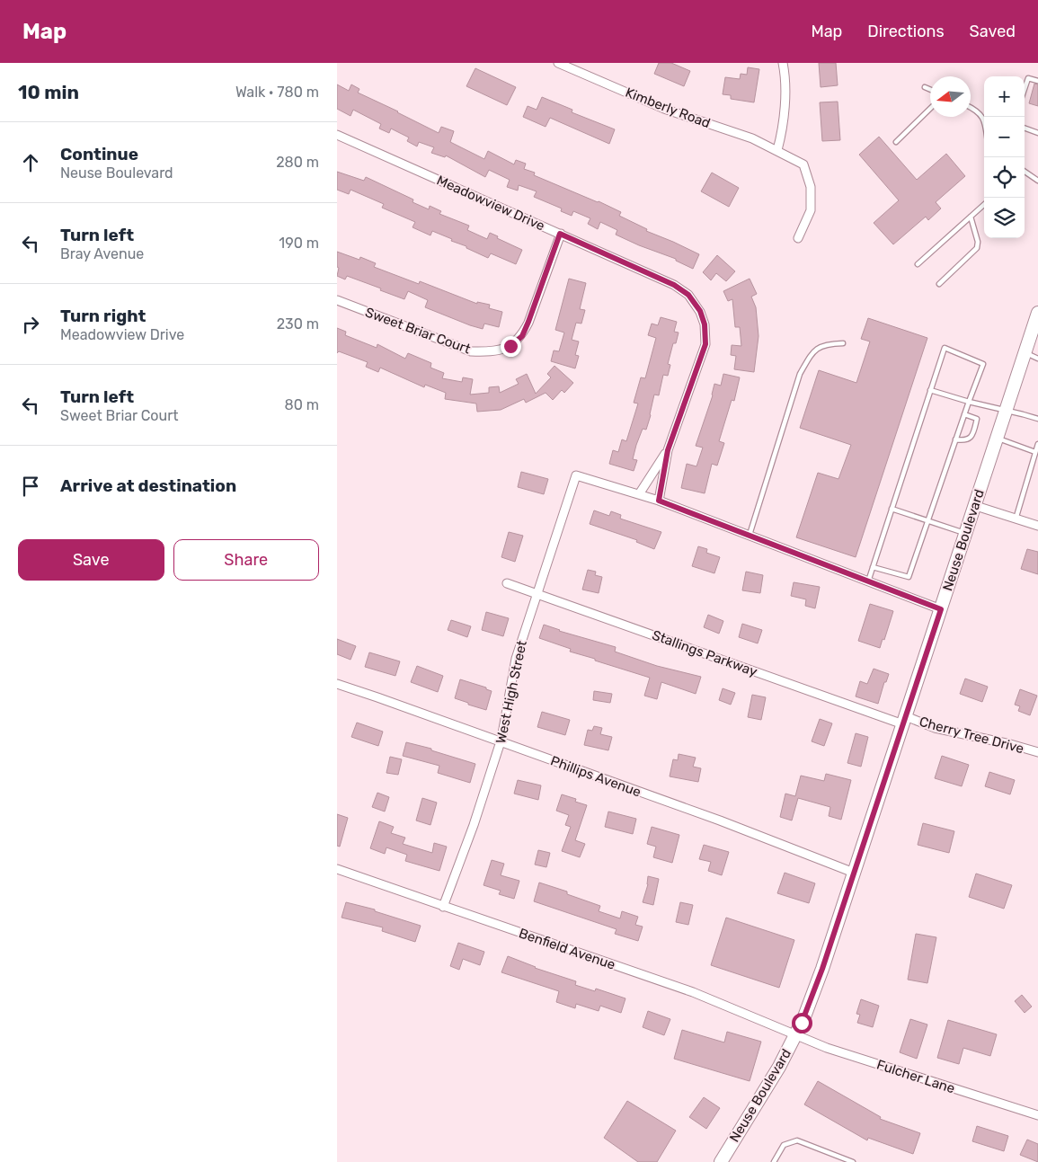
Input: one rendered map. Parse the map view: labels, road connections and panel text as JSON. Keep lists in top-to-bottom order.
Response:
{
  "streets": {
    "main road": ["Neuse Boulevard"],
    "street": [
      "Kimberly Road",
      "Meadowview Drive",
      "Sweet Briar Court",
      "Stallings Parkway",
      "West High Street",
      "Cherry Tree Drive",
      "Phillips Avenue",
      "Benfield Avenue",
      "Fulcher Lane"
    ]
  },
  "crossings": [
    ["Meadowview Drive", "Sweet Briar Court"],
    ["Meadowview Drive", "West High Street"],
    ["Neuse Boulevard", "Stallings Parkway"],
    ["Neuse Boulevard", "Cherry Tree Drive"],
    ["Neuse Boulevard", "Phillips Avenue"],
    ["Neuse Boulevard", "Benfield Avenue"],
    ["Neuse Boulevard", "Fulcher Lane"],
    ["Stallings Parkway", "West High Street"],
    ["Stallings Parkway", "Cherry Tree Drive"],
    ["West High Street", "Phillips Avenue"],
    ["West High Street", "Benfield Avenue"],
    ["Benfield Avenue", "Fulcher Lane"]
  ],
  "north": "left",
  "page": {
    "header": "Map",
    "nav": ["Map", "Directions", "Saved"],
    "heading": ["10 min", "Walk · 780 m"],
    "map_buttons": ["+", "−"],
    "list": [
      ["Continue", "Neuse Boulevard", "280 m"],
      ["Turn left", "Bray Avenue", "190 m"],
      ["Turn right", "Meadowview Drive", "230 m"],
      ["Turn left", "Sweet Briar Court", "80 m"],
      "Arrive at destination"
    ],
    "buttons": ["Save", "Share"]
  }
}
